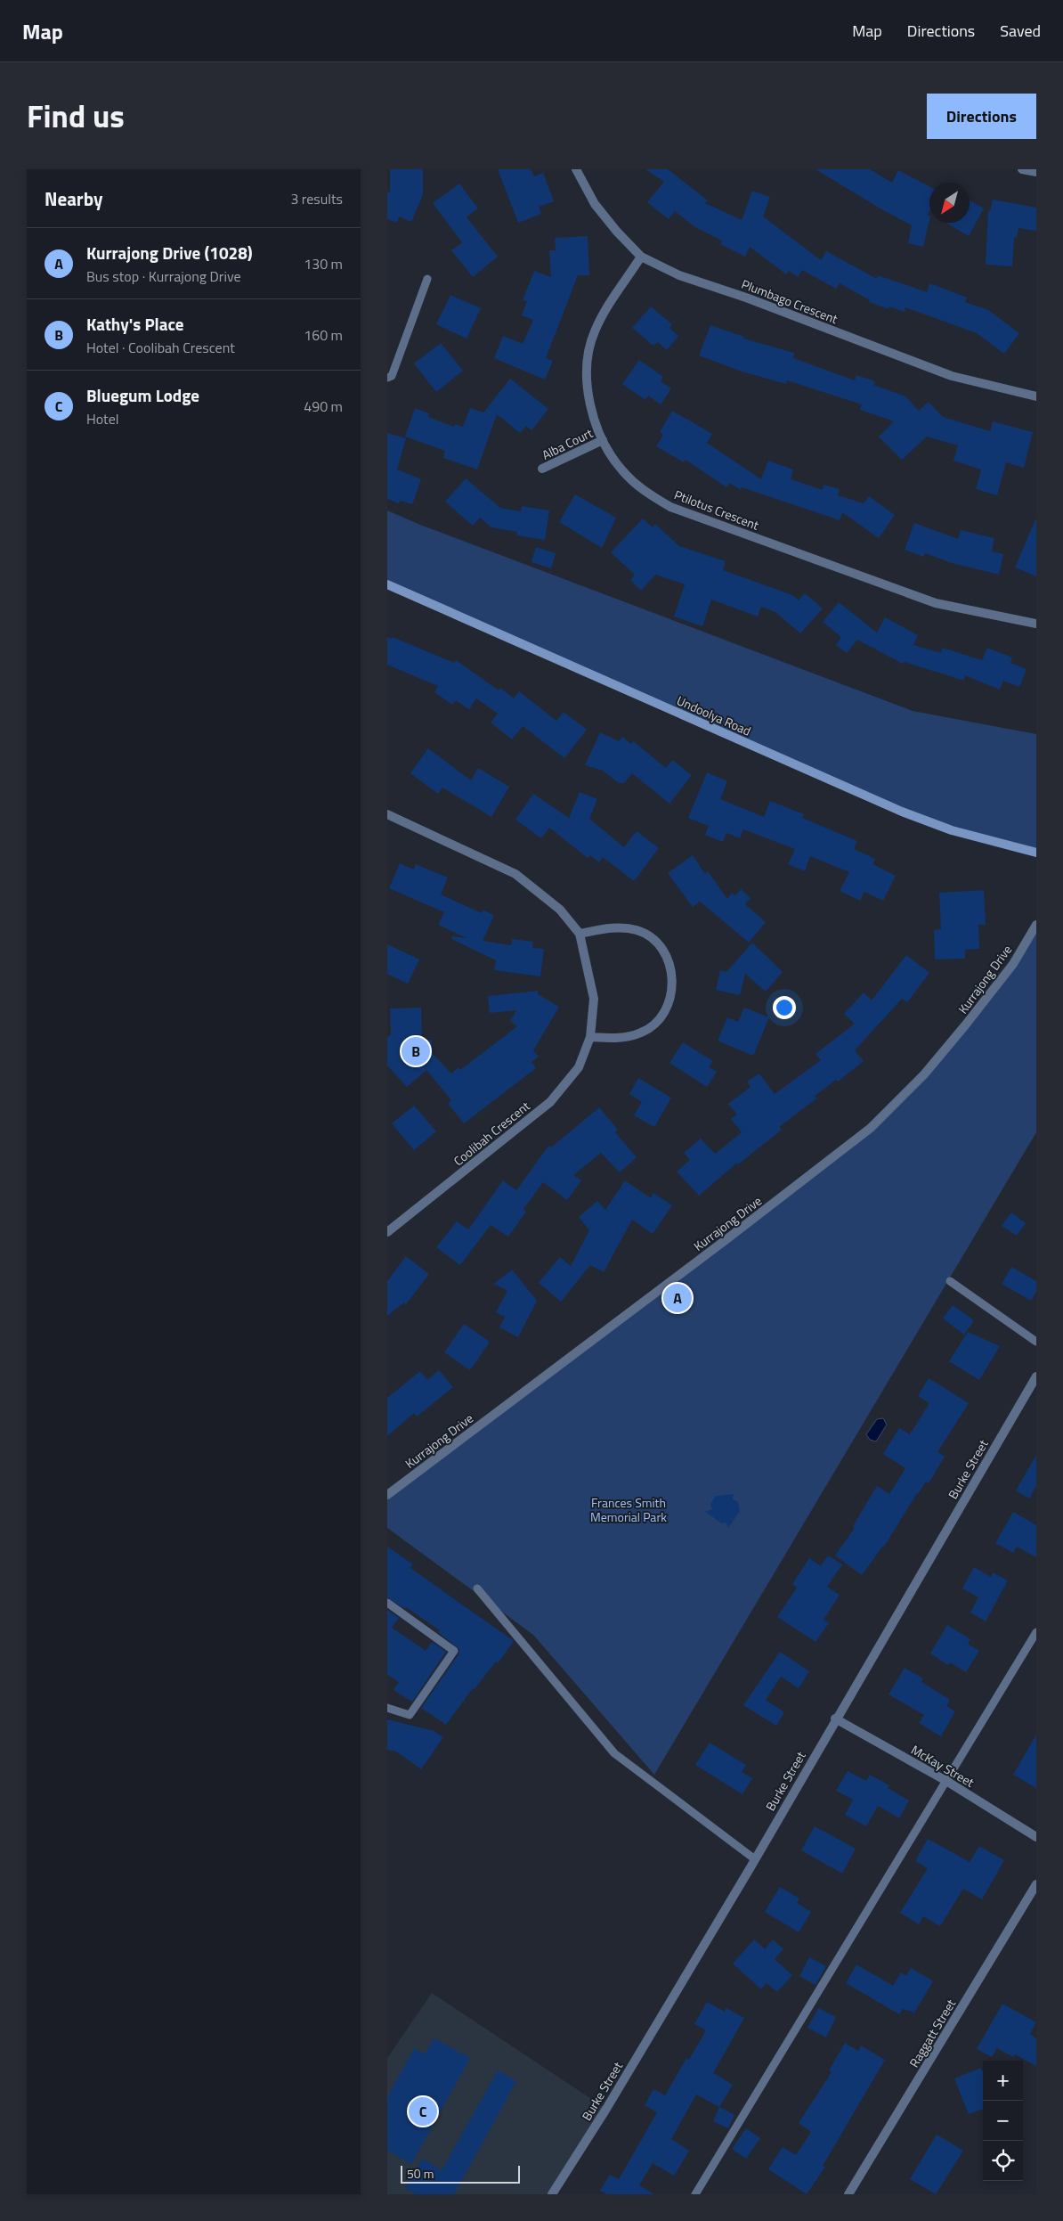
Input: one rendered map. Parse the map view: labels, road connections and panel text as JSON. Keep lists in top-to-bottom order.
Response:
{
  "streets": {
    "main road": ["Undoolya Road"],
    "street": [
      "Plumbago Crescent",
      "Alba Court",
      "Ptilotus Crescent",
      "Kurrajong Drive",
      "Coolibah Crescent",
      "Burke Street",
      "McKay Street",
      "Raggatt Street"
    ]
  },
  "crossings": [
    ["Plumbago Crescent", "Ptilotus Crescent"],
    ["Alba Court", "Ptilotus Crescent"],
    ["Burke Street", "McKay Street"]
  ],
  "parks": ["Frances Smith Memorial Park"],
  "scale_bar": "50 m",
  "north": "bottom left",
  "page": {
    "header": "Map",
    "nav": ["Map", "Directions", "Saved"],
    "title": "Find us",
    "buttons": "Directions",
    "heading": ["Nearby", "3 results"],
    "list": [
      {
        "mark": "A",
        "name": "Kurrajong Drive (1028)",
        "note": "Bus stop · Kurrajong Drive",
        "value": "130 m"
      },
      {
        "mark": "B",
        "name": "Kathy's Place",
        "note": "Hotel · Coolibah Crescent",
        "value": "160 m"
      },
      {
        "mark": "C",
        "name": "Bluegum Lodge",
        "note": "Hotel",
        "value": "490 m"
      }
    ],
    "pins": ["B", "A", "C"],
    "map_buttons": ["+", "−"],
    "scale": "50 m"
  }
}
